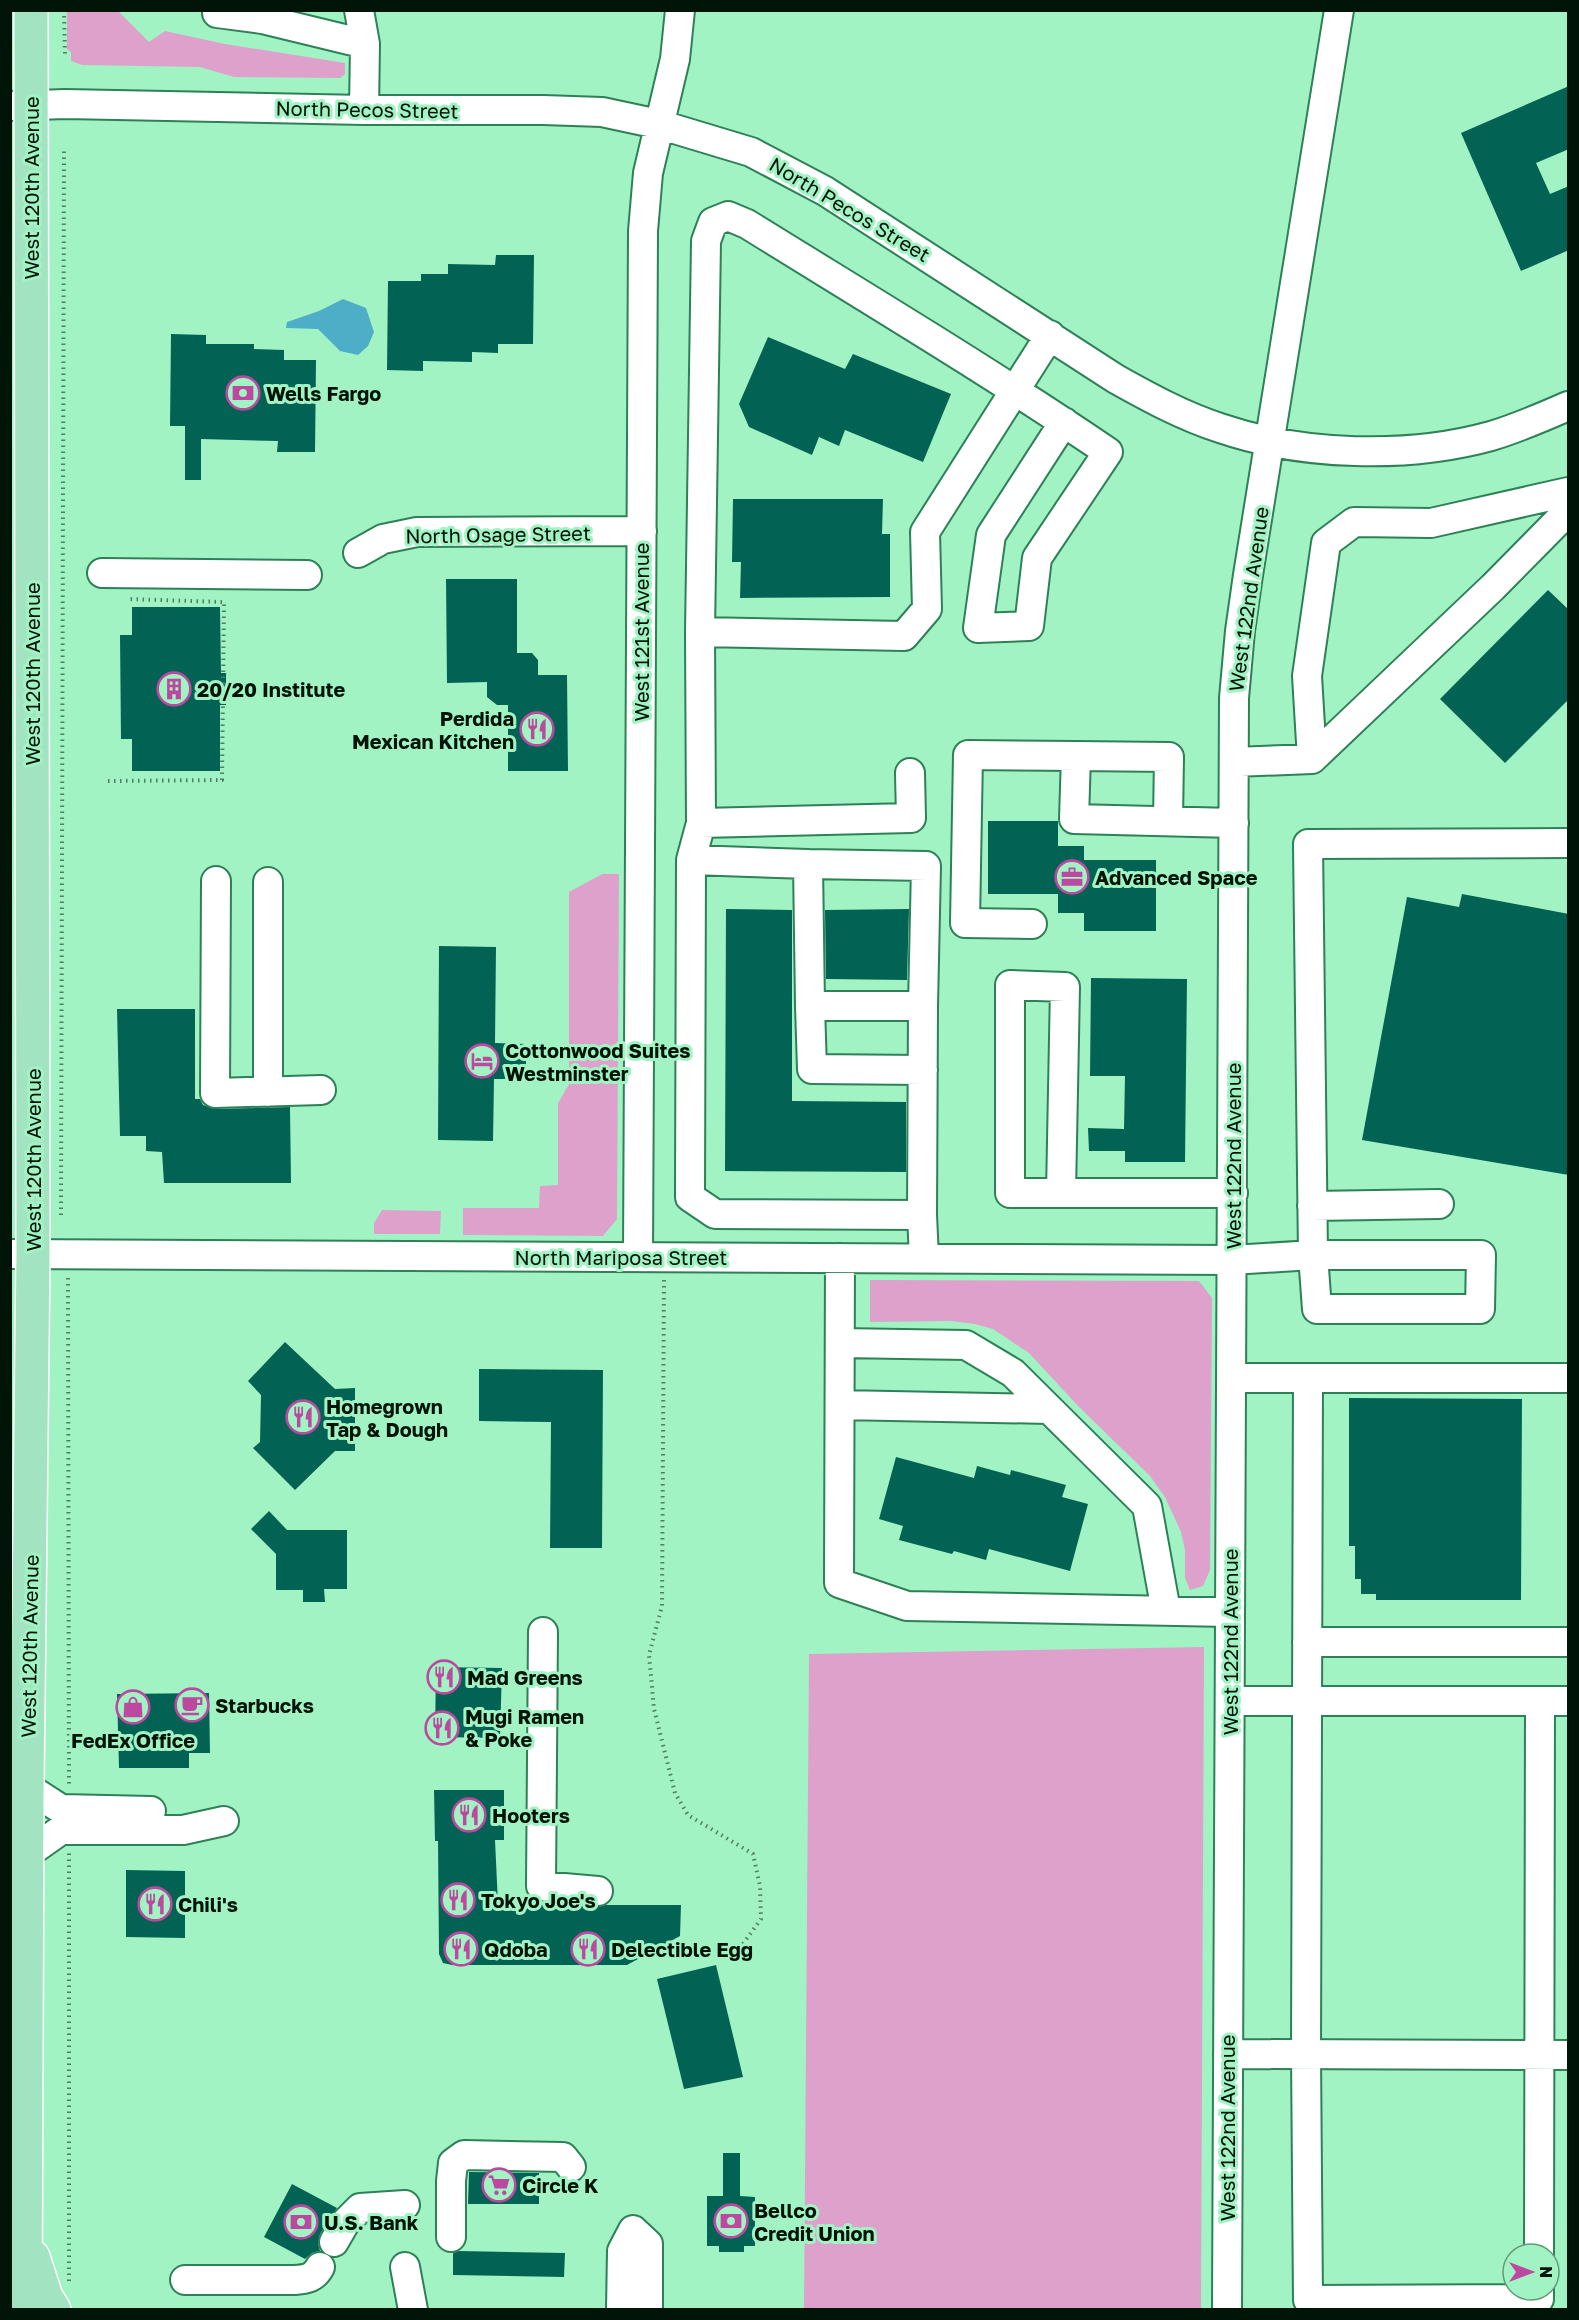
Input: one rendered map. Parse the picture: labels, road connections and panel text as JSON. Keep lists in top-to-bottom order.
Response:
{
  "streets": {
    "main road": ["West 120th Avenue"],
    "street": [
      "North Pecos Street",
      "North Osage Street",
      "West 122nd Avenue",
      "West 121st Avenue",
      "North Mariposa Street"
    ]
  },
  "crossings": [
    ["North Pecos Street", "West 120th Avenue"],
    ["North Pecos Street", "West 122nd Avenue"],
    ["North Pecos Street", "West 121st Avenue"],
    ["West 120th Avenue", "North Mariposa Street"],
    ["North Osage Street", "West 121st Avenue"],
    ["West 122nd Avenue", "North Mariposa Street"],
    ["West 121st Avenue", "North Mariposa Street"]
  ],
  "places": {
    "bank": ["Wells Fargo", "Bellco Credit Union", "U.S. Bank"],
    "building": ["20/20 Institute"],
    "restaurant": [
      "Perdida Mexican Kitchen",
      "Homegrown Tap & Dough",
      "Mad Greens",
      "Mugi Ramen & Poke",
      "Hooters",
      "Tokyo Joe's",
      "Chili's",
      "Qdoba",
      "Delectible Egg"
    ],
    "office": ["Advanced Space"],
    "hotel": ["Cottonwood Suites Westminster"],
    "cafe": ["Starbucks"],
    "shop": ["FedEx Office"],
    "supermarket": ["Circle K"]
  },
  "north": "right"
}
